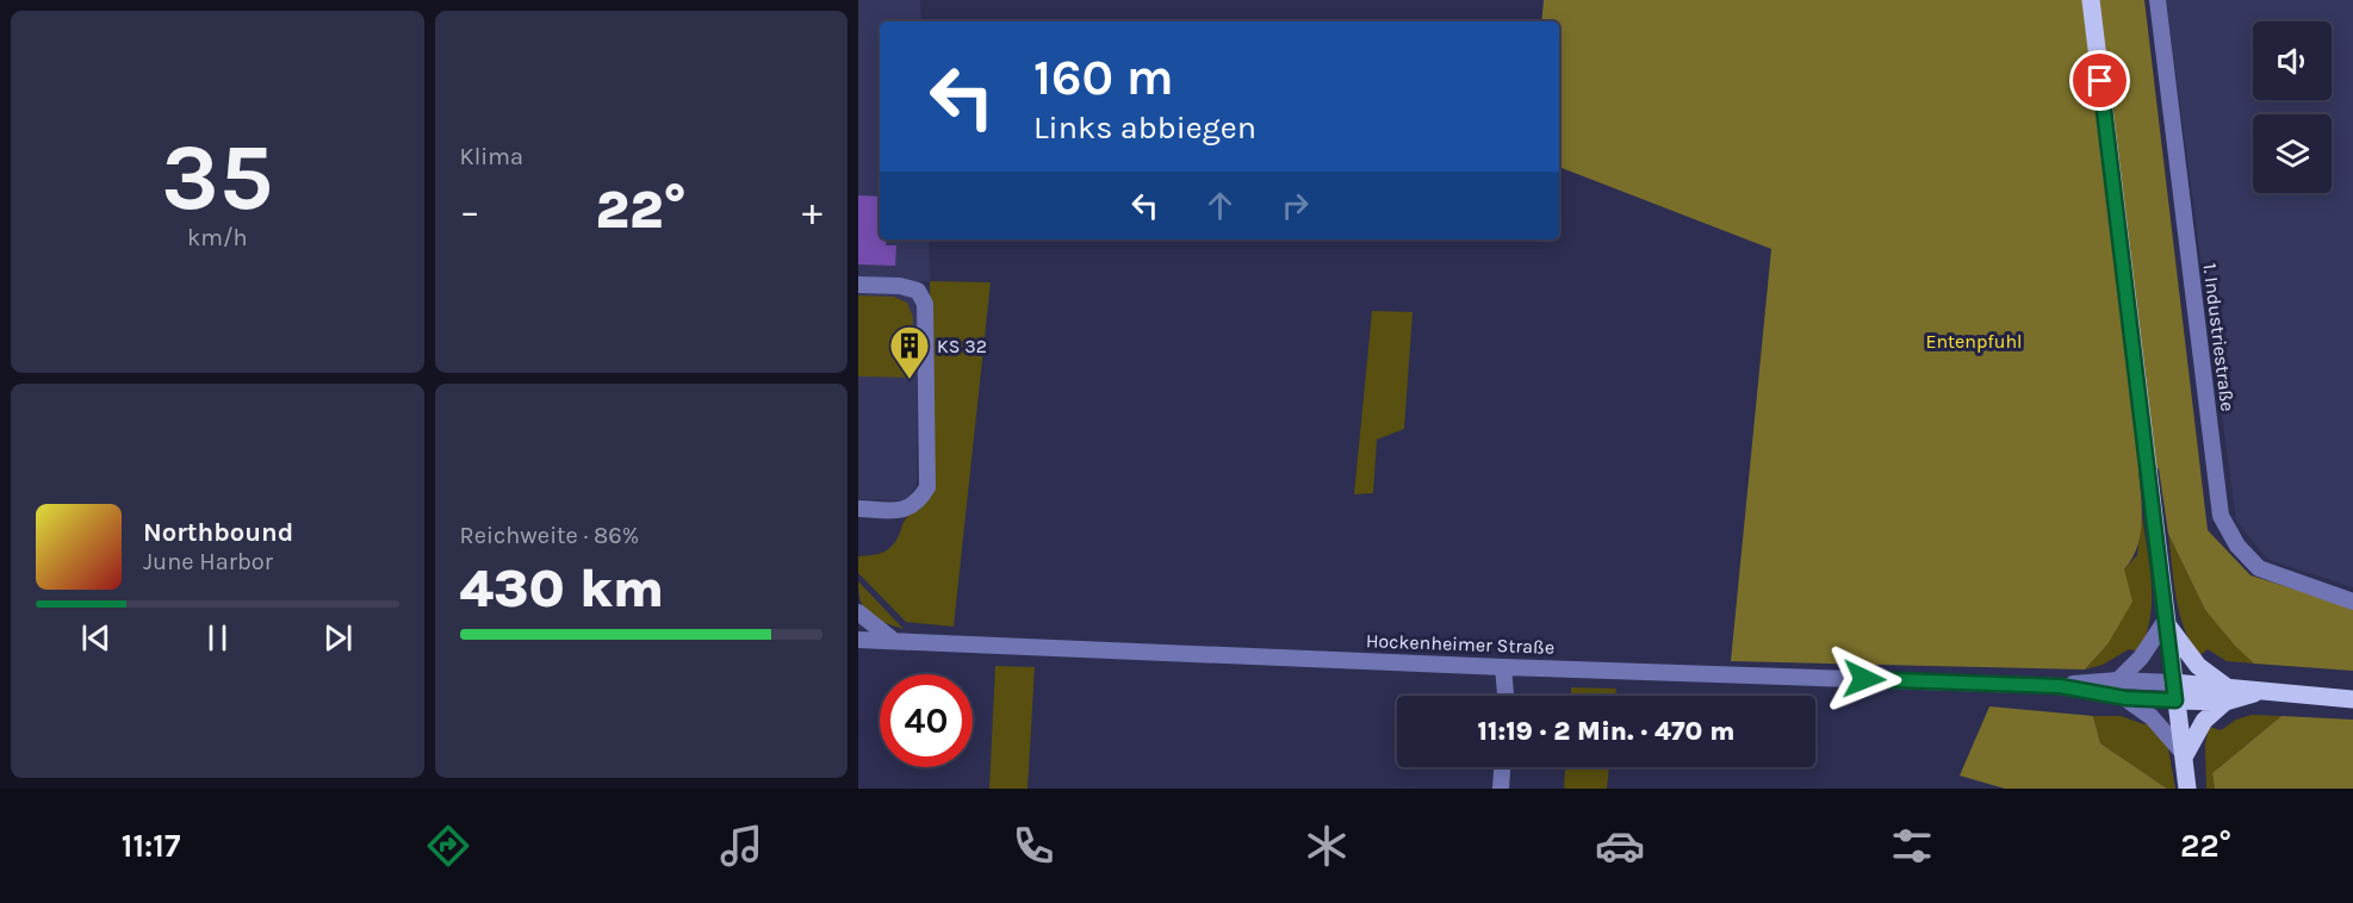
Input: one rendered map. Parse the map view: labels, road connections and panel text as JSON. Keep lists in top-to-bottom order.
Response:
{
  "streets": {
    "main road": ["Hockenheimer Straße"],
    "street": ["1. Industriestraße"]
  },
  "parks": ["Entenpfuhl"],
  "places": {
    "building": ["KS 32"]
  },
  "page": {
    "tile": [
      ["35", "km/h"],
      "Klima",
      ["Reichweite · 86%", "430 km"]
    ],
    "turn": ["160 m", "Links abbiegen"],
    "heat": ["−", "22°", "+"],
    "song": ["Northbound", "June Harbor"],
    "limit": "40",
    "trip": "11:19 · 2 Min. · 470 m",
    "tabs": ["11:17", "22°"]
  }
}
